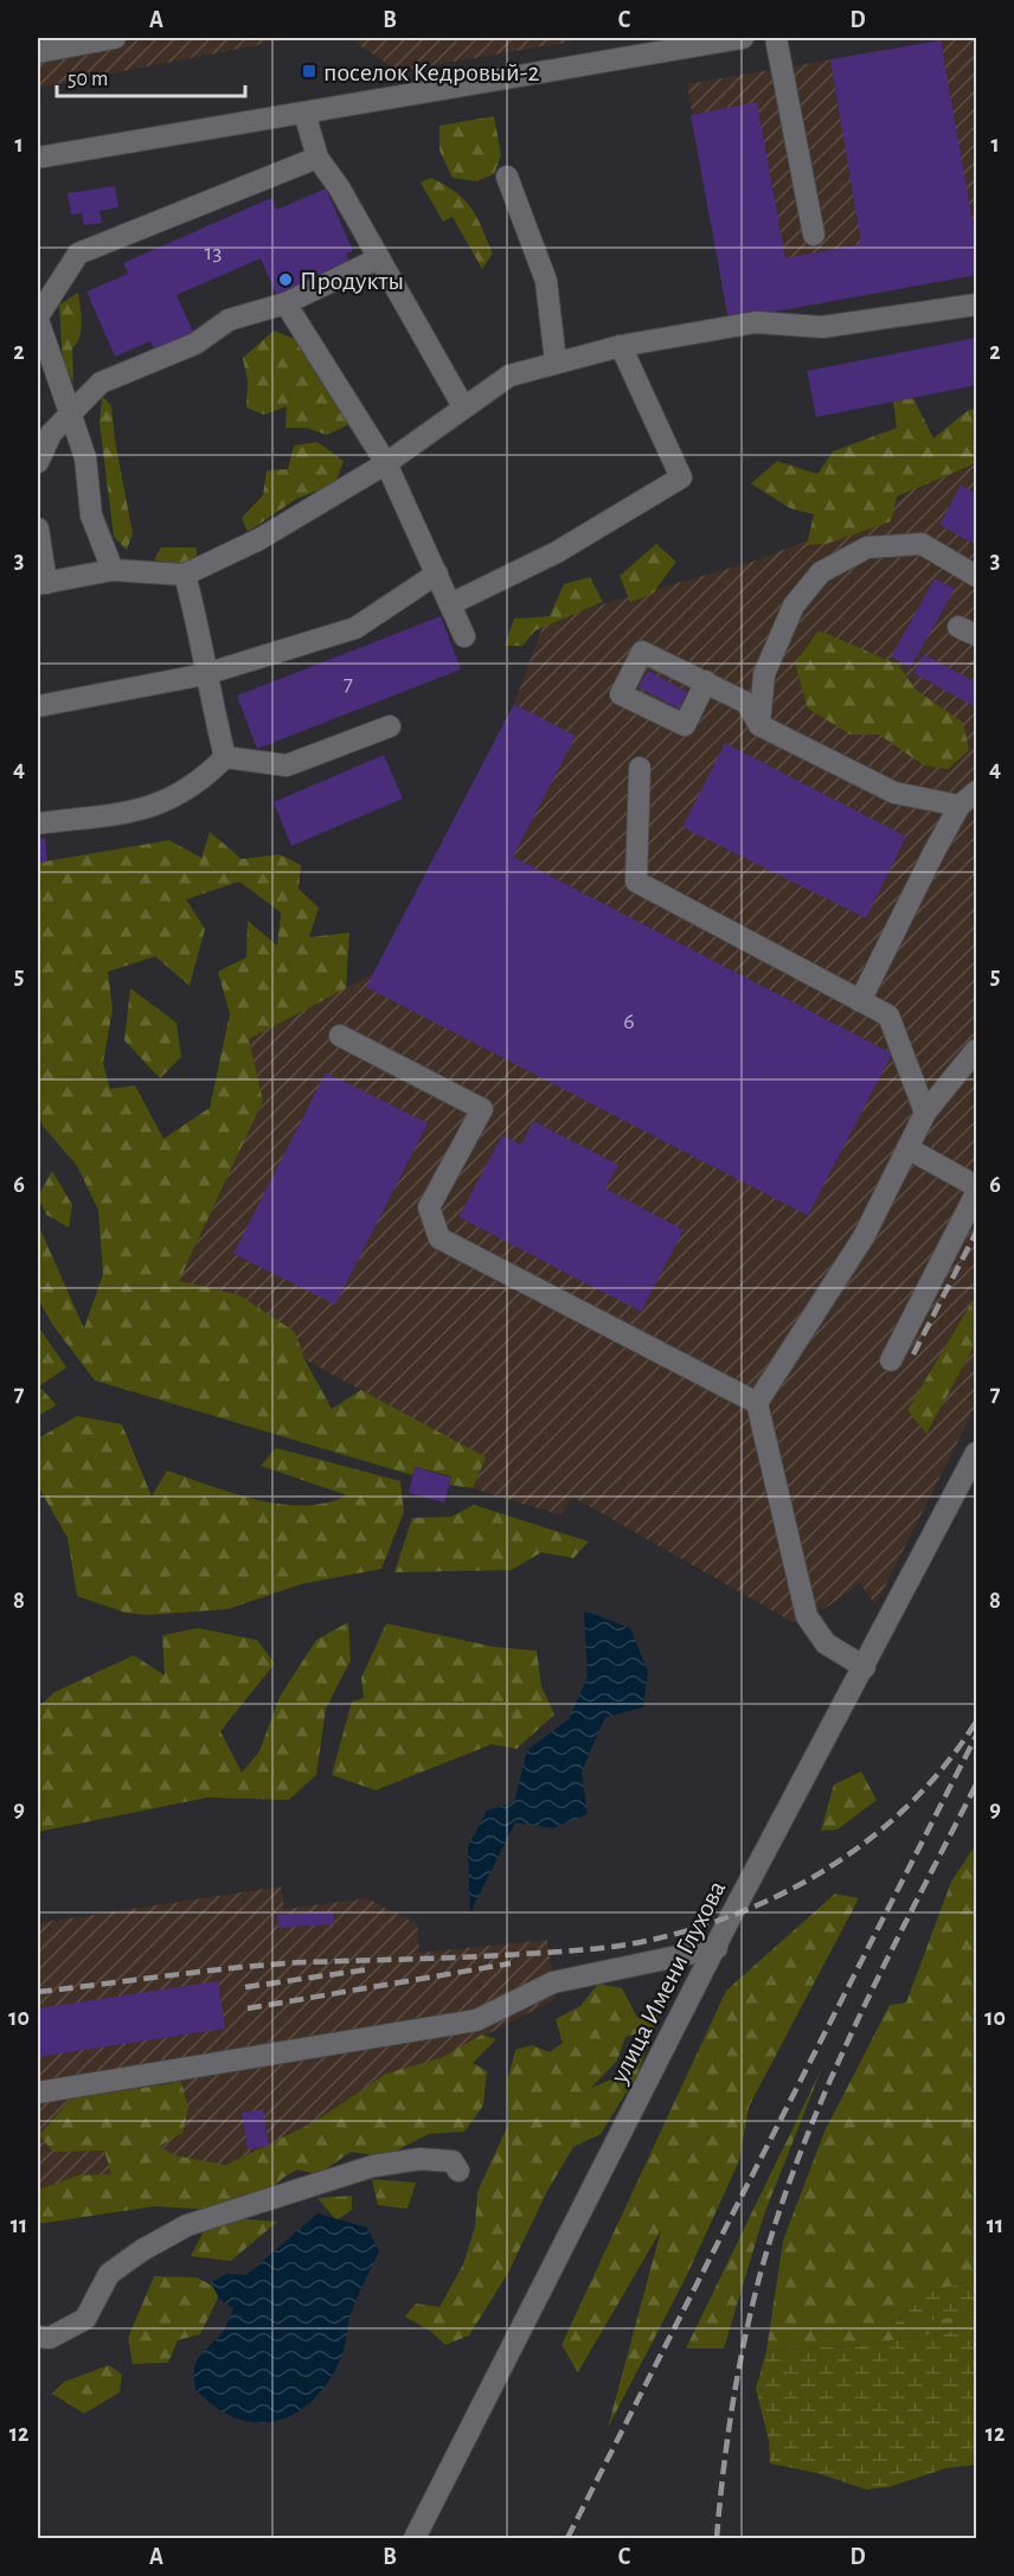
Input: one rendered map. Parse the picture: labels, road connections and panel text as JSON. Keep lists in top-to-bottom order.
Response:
{
  "streets": {
    "street": ["улица Имени Глухова"]
  },
  "places": {
    "transit": ["поселок Кедровый-2"],
    "other": ["Продукты"]
  },
  "house_numbers": ["13", "7", "6"],
  "scale_bar": "50 m",
  "grid": {
    "columns": [
      "A",
      "B",
      "C",
      "D"
    ],
    "rows": [
      "1",
      "2",
      "3",
      "4",
      "5",
      "6",
      "7",
      "8",
      "9",
      "10",
      "11",
      "12"
    ]
  }
}
